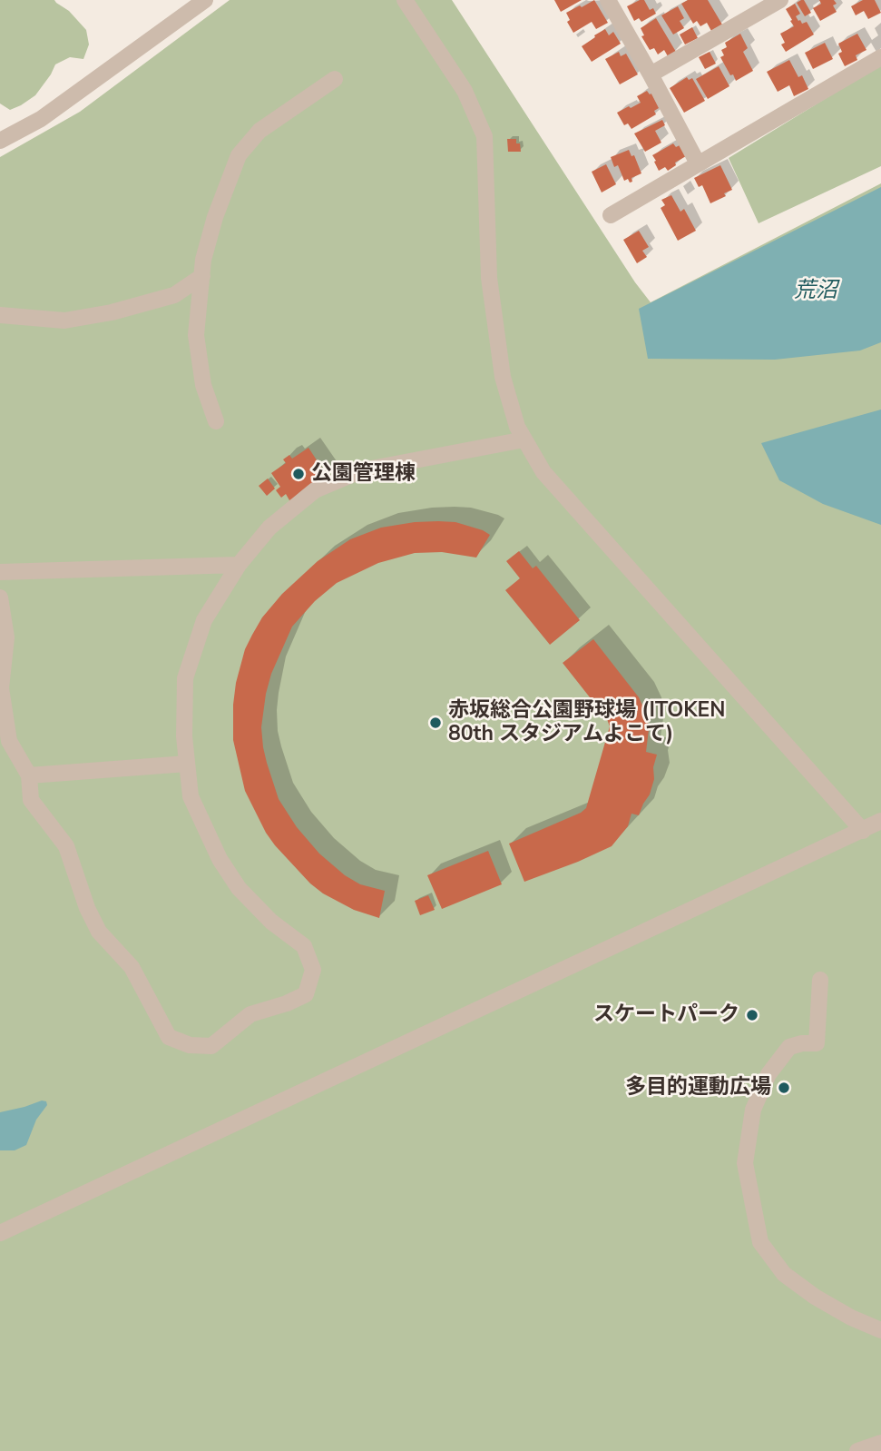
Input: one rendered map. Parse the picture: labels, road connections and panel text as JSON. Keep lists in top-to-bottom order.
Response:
{
  "water": ["荒沼"],
  "places": [
    "公園管理棟",
    "赤坂総合公園野球場 (ITOKEN 80th スタジアムよこて)",
    "スケートパーク",
    "多目的運動広場"
  ]
}
